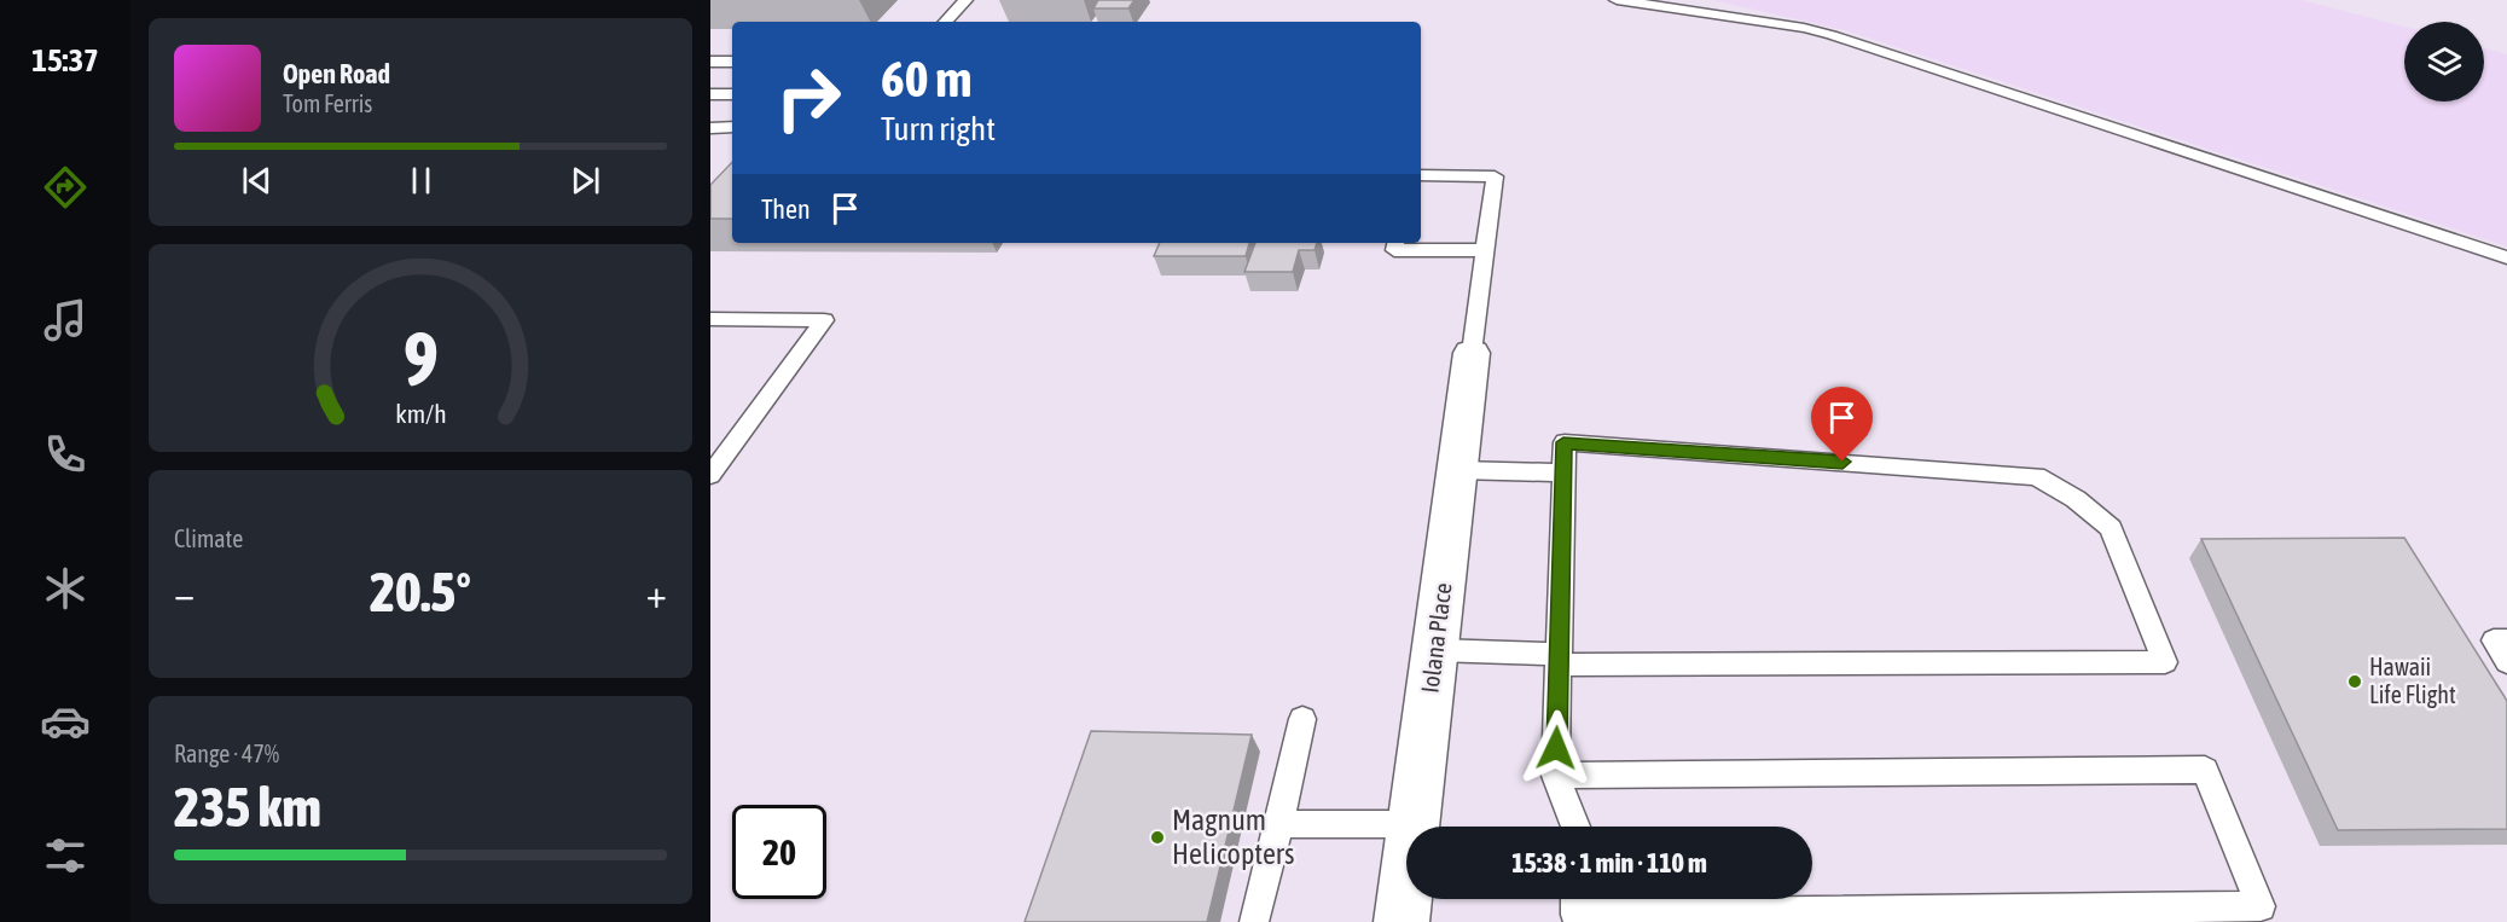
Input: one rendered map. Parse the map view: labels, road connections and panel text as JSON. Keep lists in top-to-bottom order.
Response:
{
  "streets": {
    "street": ["Iolana Place"]
  },
  "places": ["Hawaii Life Flight", "Magnum Helicopters"],
  "page": {
    "tabs": "15:37",
    "turn": ["60 m", "Turn right"],
    "song": ["Open Road", "Tom Ferris"],
    "then": "Then",
    "tile": [
      "Climate",
      ["Range · 47%", "235 km"]
    ],
    "heat": ["−", "20.5°", "+"],
    "limit": "20",
    "trip": "15:38 · 1 min · 110 m",
    "gauge": ["9", "km/h"]
  }
}
